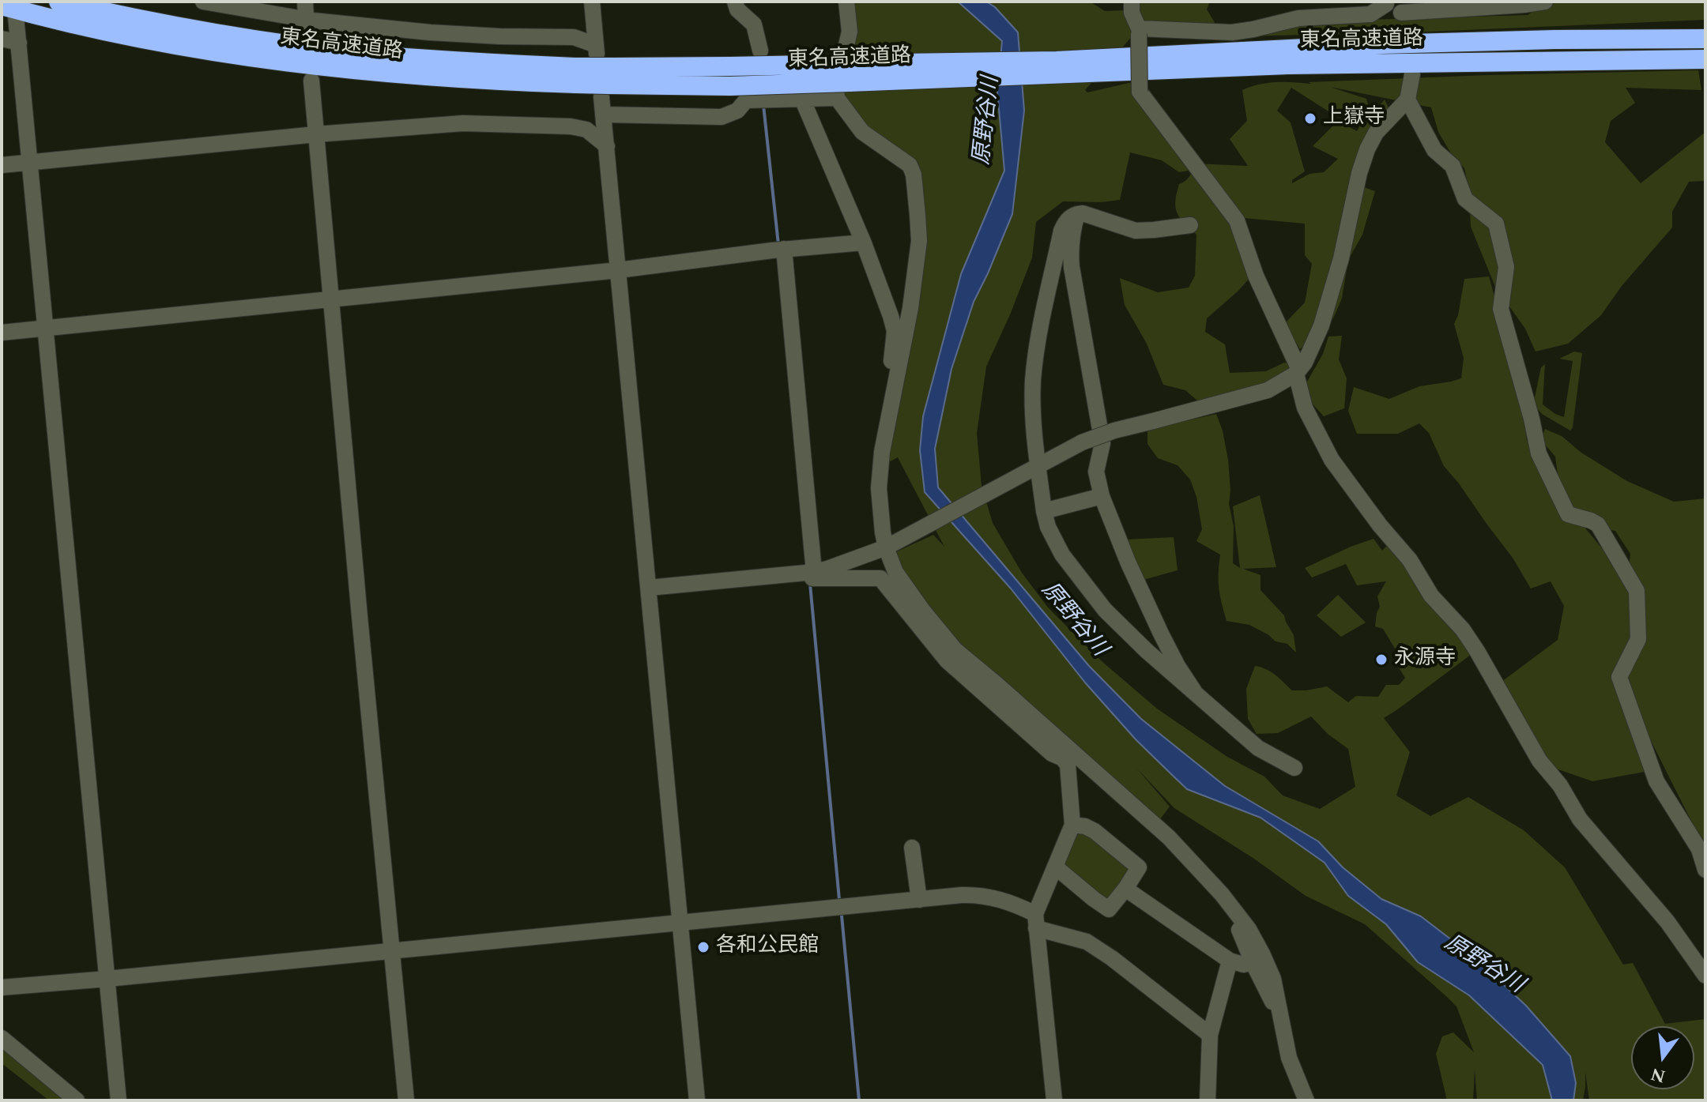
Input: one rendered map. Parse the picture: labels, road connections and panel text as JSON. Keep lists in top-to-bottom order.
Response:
{
  "streets": {
    "highway": ["東名高速道路"]
  },
  "water": ["原野谷川"],
  "places": ["上嶽寺", "永源寺", "各和公民館"],
  "north": "bottom"
}
